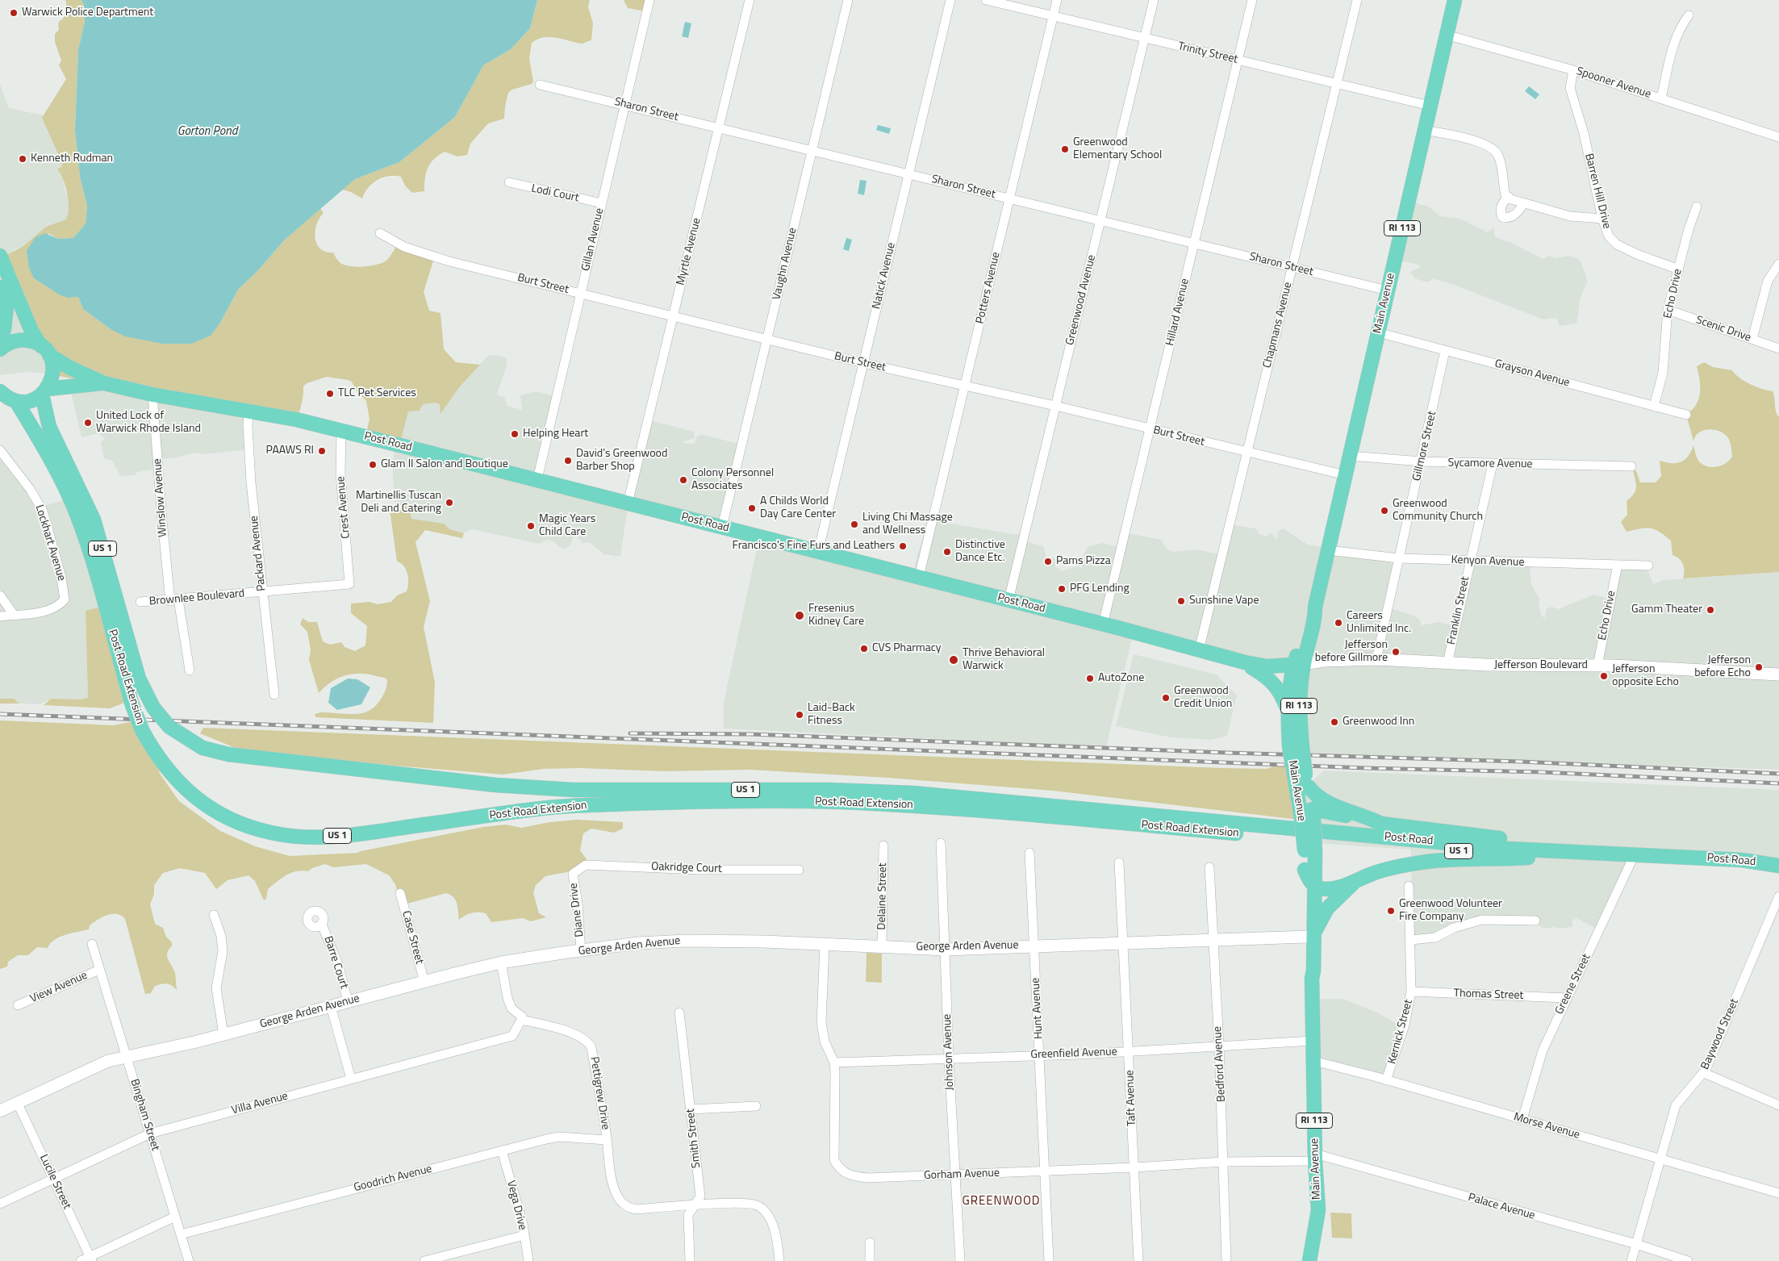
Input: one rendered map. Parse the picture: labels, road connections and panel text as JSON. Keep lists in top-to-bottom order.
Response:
{
  "streets": {
    "main road": [
      "RI 113",
      "Main Avenue",
      "Post Road",
      "US 1",
      "Post Road Extension"
    ],
    "street": [
      "Trinity Street",
      "Spooner Avenue",
      "Sharon Street",
      "Barren Hill Drive",
      "Lodi Court",
      "Gillan Avenue",
      "Myrtle Avenue",
      "Vaughn Avenue",
      "Natick Avenue",
      "Burt Street",
      "Potters Avenue",
      "Echo Drive",
      "Greenwood Avenue",
      "Hillard Avenue",
      "Chapmans Avenue",
      "Scenic Drive",
      "Grayson Avenue",
      "Gillmore Street",
      "Sycamore Avenue",
      "Winslow Avenue",
      "Crest Avenue",
      "Lockhart Avenue",
      "Packard Avenue",
      "Kenyon Avenue",
      "Brownlee Boulevard",
      "Franklin Street",
      "Jefferson Boulevard",
      "Oakridge Court",
      "Delaine Street",
      "Diane Drive",
      "Case Street",
      "George Arden Avenue",
      "Barre Court",
      "Greene Street",
      "View Avenue",
      "Thomas Street",
      "Hunt Avenue",
      "Kernick Street",
      "Baywood Street",
      "Johnson Avenue",
      "Greenfield Avenue",
      "Bedford Avenue",
      "Pettigrew Drive",
      "Taft Avenue",
      "Villa Avenue",
      "Bingham Street",
      "Morse Avenue",
      "Smith Street",
      "Gorham Avenue",
      "Goodrich Avenue",
      "Lucile Street",
      "Vega Drive",
      "Palace Avenue"
    ]
  },
  "crossings": [
    ["Trinity Street", "Potters Avenue"],
    ["Trinity Street", "Greenwood Avenue"],
    ["Trinity Street", "Main Avenue"],
    ["Trinity Street", "Hillard Avenue"],
    ["Trinity Street", "Chapmans Avenue"],
    ["Spooner Avenue", "Barren Hill Drive"],
    ["Spooner Avenue", "Main Avenue"],
    ["Sharon Street", "Gillan Avenue"],
    ["Sharon Street", "Myrtle Avenue"],
    ["Sharon Street", "Vaughn Avenue"],
    ["Sharon Street", "Natick Avenue"],
    ["Sharon Street", "Potters Avenue"],
    ["Sharon Street", "Greenwood Avenue"],
    ["Sharon Street", "Main Avenue"],
    ["Sharon Street", "Hillard Avenue"],
    ["Sharon Street", "Chapmans Avenue"],
    ["Barren Hill Drive", "Echo Drive"],
    ["Lodi Court", "Gillan Avenue"],
    ["Gillan Avenue", "Burt Street"],
    ["Gillan Avenue", "Post Road"],
    ["Myrtle Avenue", "Burt Street"],
    ["Myrtle Avenue", "Post Road"],
    ["Vaughn Avenue", "Burt Street"],
    ["Vaughn Avenue", "Post Road"],
    ["Natick Avenue", "Burt Street"],
    ["Natick Avenue", "Post Road"],
    ["Burt Street", "Potters Avenue"],
    ["Burt Street", "Greenwood Avenue"],
    ["Burt Street", "Main Avenue"],
    ["Burt Street", "Hillard Avenue"],
    ["Burt Street", "Chapmans Avenue"],
    ["Potters Avenue", "Post Road"],
    ["Echo Drive", "Scenic Drive"],
    ["Echo Drive", "Grayson Avenue"],
    ["Echo Drive", "Kenyon Avenue"],
    ["Echo Drive", "Jefferson Boulevard"],
    ["Greenwood Avenue", "Post Road"],
    ["Main Avenue", "Grayson Avenue"],
    ["Main Avenue", "Post Road"],
    ["Main Avenue", "Sycamore Avenue"],
    ["Main Avenue", "Kenyon Avenue"],
    ["Main Avenue", "Jefferson Boulevard"],
    ["Main Avenue", "George Arden Avenue"],
    ["Main Avenue", "Greenfield Avenue"],
    ["Main Avenue", "Morse Avenue"],
    ["Main Avenue", "Gorham Avenue"],
    ["Main Avenue", "Palace Avenue"],
    ["Hillard Avenue", "Post Road"],
    ["Chapmans Avenue", "Post Road"],
    ["Grayson Avenue", "Gillmore Street"],
    ["Post Road", "Winslow Avenue"],
    ["Post Road", "Crest Avenue"],
    ["Post Road", "US 1"],
    ["Post Road", "Packard Avenue"],
    ["Post Road", "Jefferson Boulevard"],
    ["Post Road", "Post Road Extension"],
    ["Post Road", "Greene Street"],
    ["Gillmore Street", "Sycamore Avenue"],
    ["Gillmore Street", "Kenyon Avenue"],
    ["Gillmore Street", "Jefferson Boulevard"],
    ["Sycamore Avenue", "Franklin Street"],
    ["Winslow Avenue", "Brownlee Boulevard"],
    ["Crest Avenue", "Brownlee Boulevard"],
    ["US 1", "Post Road Extension"],
    ["Packard Avenue", "Brownlee Boulevard"],
    ["Kenyon Avenue", "Franklin Street"],
    ["Franklin Street", "Jefferson Boulevard"],
    ["Oakridge Court", "Diane Drive"],
    ["Delaine Street", "George Arden Avenue"],
    ["Diane Drive", "George Arden Avenue"],
    ["Case Street", "George Arden Avenue"],
    ["George Arden Avenue", "Barre Court"],
    ["George Arden Avenue", "Hunt Avenue"],
    ["George Arden Avenue", "Johnson Avenue"],
    ["George Arden Avenue", "Bedford Avenue"],
    ["George Arden Avenue", "Taft Avenue"],
    ["George Arden Avenue", "Bingham Street"],
    ["George Arden Avenue", "Gorham Avenue"],
    ["George Arden Avenue", "Lucile Street"],
    ["Greene Street", "Thomas Street"],
    ["Greene Street", "Morse Avenue"],
    ["View Avenue", "Bingham Street"],
    ["Thomas Street", "Kernick Street"],
    ["Hunt Avenue", "Greenfield Avenue"],
    ["Hunt Avenue", "Gorham Avenue"],
    ["Kernick Street", "Morse Avenue"],
    ["Baywood Street", "Morse Avenue"],
    ["Baywood Street", "Palace Avenue"],
    ["Johnson Avenue", "Greenfield Avenue"],
    ["Johnson Avenue", "Gorham Avenue"],
    ["Greenfield Avenue", "Bedford Avenue"],
    ["Greenfield Avenue", "Taft Avenue"],
    ["Greenfield Avenue", "Gorham Avenue"],
    ["Bedford Avenue", "Gorham Avenue"],
    ["Pettigrew Drive", "Villa Avenue"],
    ["Pettigrew Drive", "Smith Street"],
    ["Pettigrew Drive", "Goodrich Avenue"],
    ["Taft Avenue", "Gorham Avenue"],
    ["Villa Avenue", "Bingham Street"],
    ["Villa Avenue", "Lucile Street"],
    ["Bingham Street", "Goodrich Avenue"],
    ["Gorham Avenue", "Palace Avenue"],
    ["Goodrich Avenue", "Vega Drive"]
  ],
  "districts": ["GREENWOOD"],
  "water": ["Gorton Pond"],
  "places": [
    "Warwick Police Department",
    "Greenwood Elementary School",
    "Kenneth Rudman",
    "TLC Pet Services",
    "United Lock of Warwick Rhode Island",
    "Helping Heart",
    "PAAWS RI",
    "David's Greenwood Barber Shop",
    "Glam II Salon and Boutique",
    "Colony Personnel Associates",
    "Martinellis Tuscan Deli and Catering",
    "A Childs World Day Care Center",
    "Greenwood Community Church",
    "Living Chi Massage and Wellness",
    "Magic Years Child Care",
    "Francisco's Fine Furs and Leathers",
    "Distinctive Dance Etc.",
    "Pams Pizza",
    "PFG Lending",
    "Sunshine Vape",
    "Gamm Theater",
    "Fresenius Kidney Care",
    "Careers Unlimited Inc.",
    "CVS Pharmacy",
    "Jefferson before Gillmore",
    "Thrive Behavioral Warwick",
    "Jefferson before Echo",
    "Jefferson opposite Echo",
    "AutoZone",
    "Greenwood Credit Union",
    "Laid-Back Fitness",
    "Greenwood Inn",
    "Greenwood Volunteer Fire Company"
  ]
}
